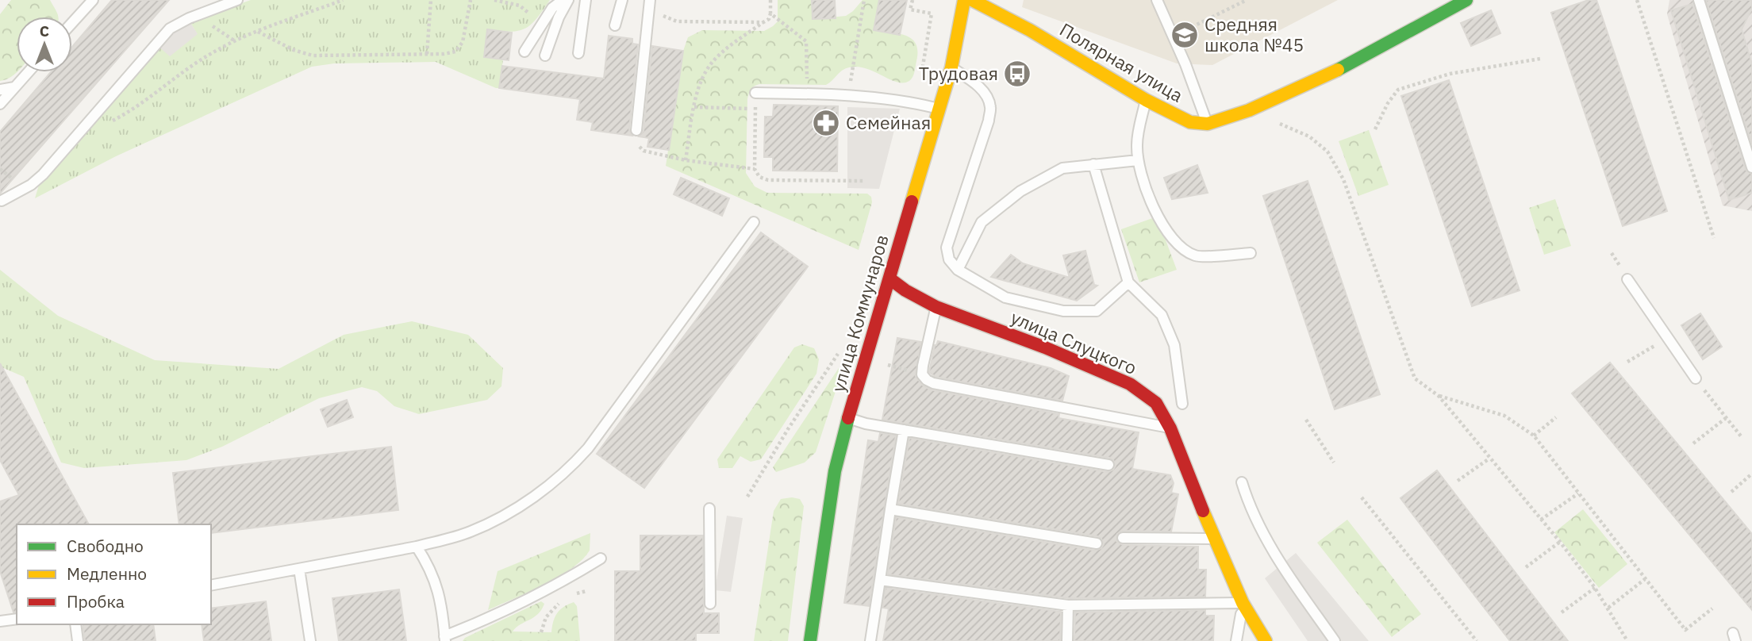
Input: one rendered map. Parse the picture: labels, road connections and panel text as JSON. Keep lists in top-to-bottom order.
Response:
{
  "streets": {
    "street": ["Полярная улица", "улица Коммунаров", "улица Слуцкого"]
  },
  "crossings": [
    ["улица Коммунаров", "улица Слуцкого"]
  ],
  "places": {
    "school or university": ["Средняя школа №45"],
    "bus stop": ["Трудовая"],
    "pharmacy": ["Семейная"]
  },
  "legend": ["Свободно", "Медленно", "Пробка"],
  "north": "top"
}
